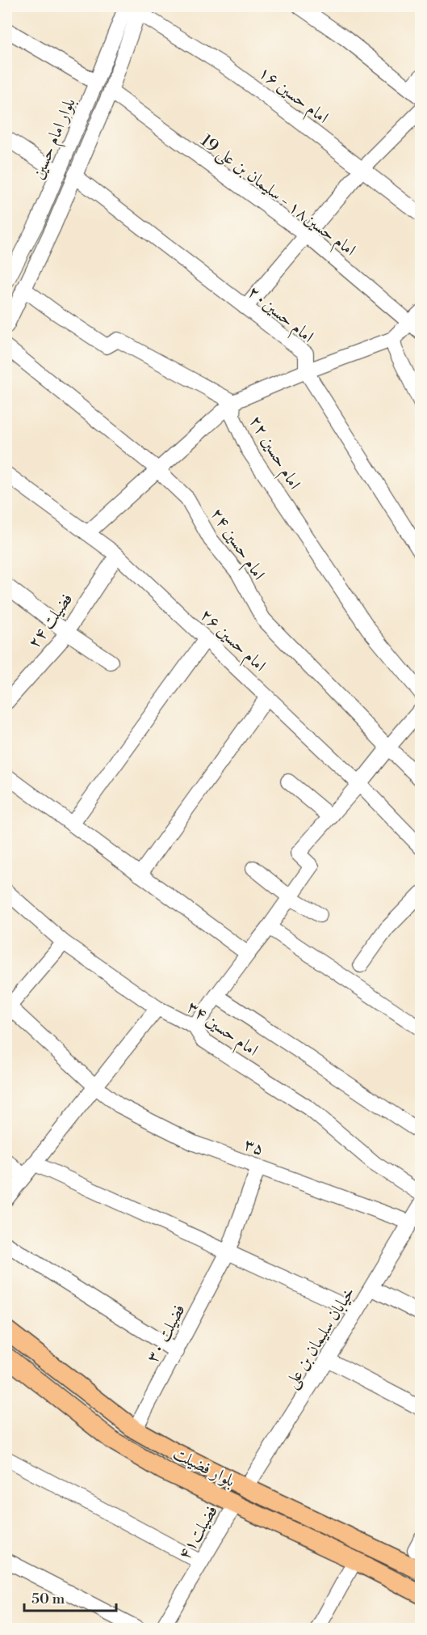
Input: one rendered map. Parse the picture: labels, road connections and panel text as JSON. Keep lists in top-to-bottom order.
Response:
{
  "streets": {
    "main road": ["بلوار فضیلت"],
    "street": [
      "امام حسین ۱۶",
      "بلوار امام حسین",
      "امام حسین۱۸ - سلیمان بن علی 19",
      "امام حسین۲۰",
      "امام حسین ۲۲",
      "امام حسین ۲۴",
      "فضیلت ۲۴",
      "امام حسین ۲۶",
      "امام حسین ۳۴",
      "۳۵",
      "فضیلت ۳۰",
      "خیابان سلیمان بن علی",
      "فضیلت۴۱"
    ]
  },
  "crossings": [
    ["امام حسین ۱۶", "بلوار امام حسین"],
    ["فضیلت ۲۴", "امام حسین ۲۶"],
    ["۳۵", "فضیلت ۳۰"],
    ["۳۵", "خیابان سلیمان بن علی"],
    ["فضیلت ۳۰", "بلوار فضیلت"],
    ["خیابان سلیمان بن علی", "بلوار فضیلت"],
    ["بلوار فضیلت", "فضیلت۴۱"]
  ],
  "scale_bar": "50 m"
}
